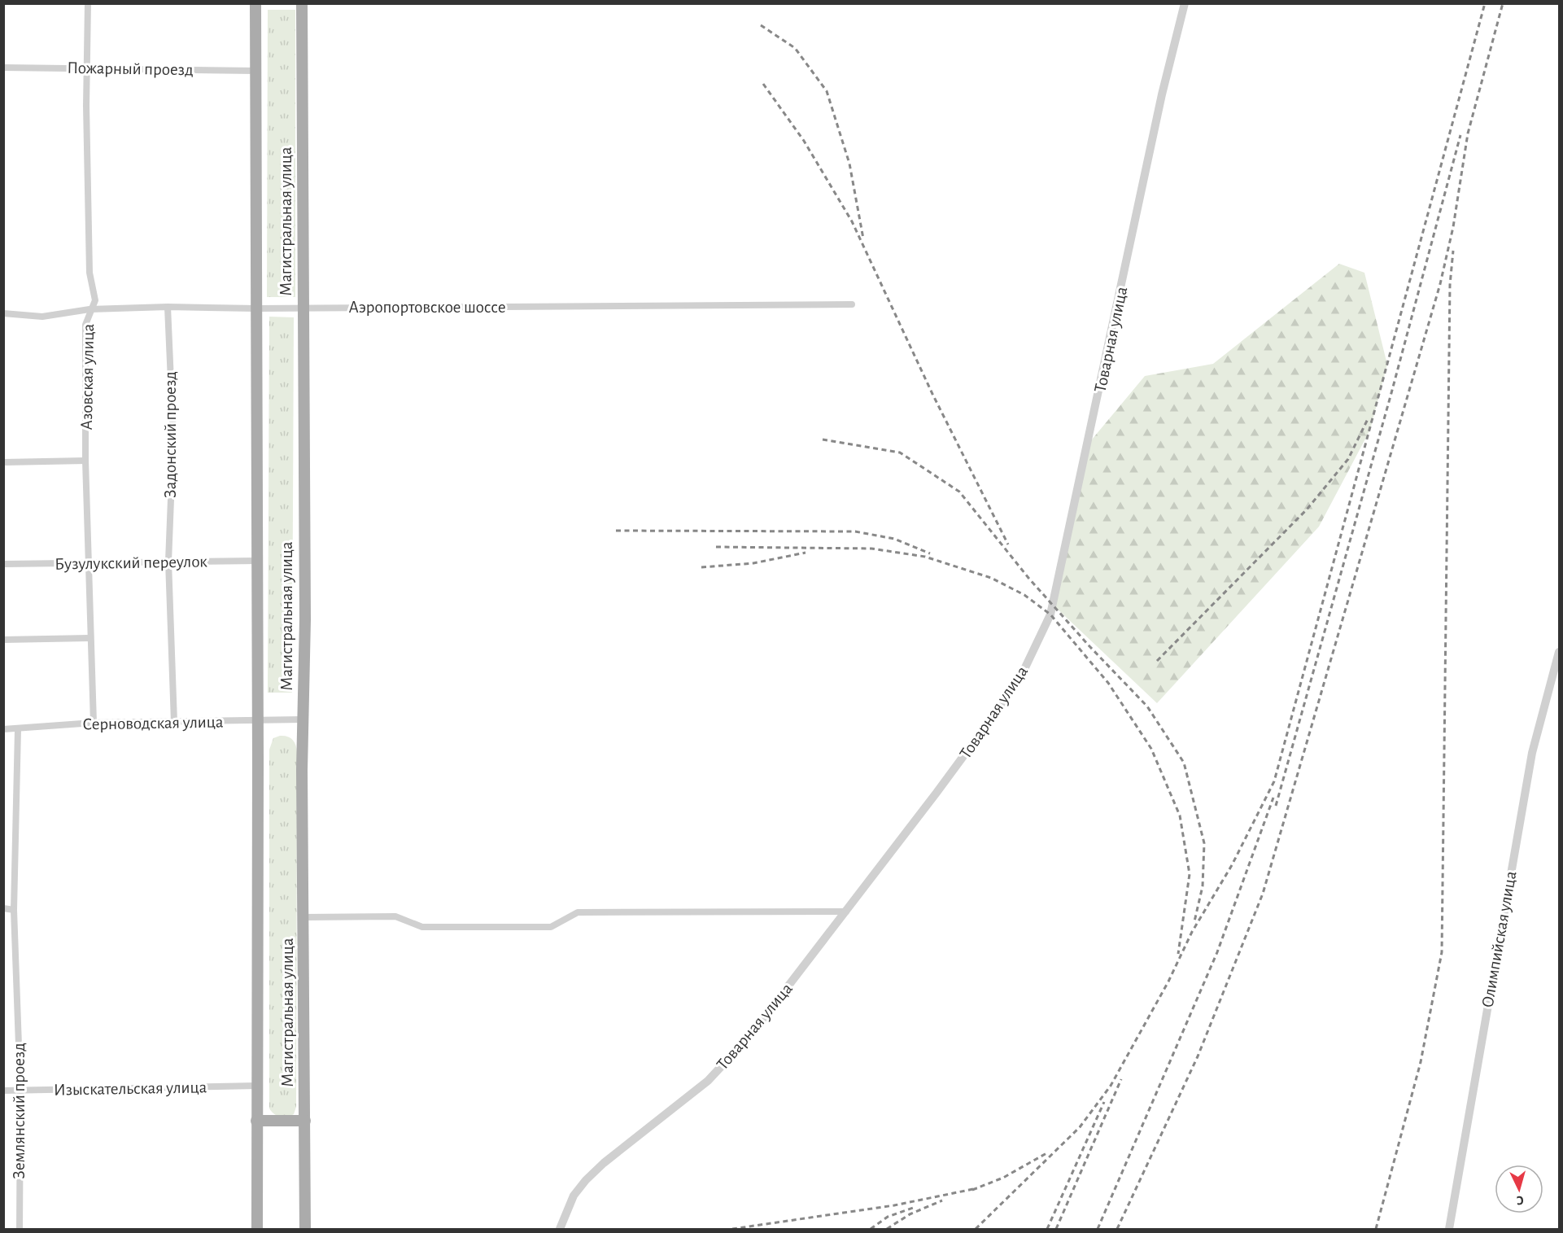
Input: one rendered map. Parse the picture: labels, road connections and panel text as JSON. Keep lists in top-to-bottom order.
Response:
{
  "streets": {
    "main road": ["Магистральная улица"],
    "street": [
      "Пожарный проезд",
      "Аэропортовское шоссе",
      "Товарная улица",
      "Азовская улица",
      "Задонский проезд",
      "Бузулукский переулок",
      "Серноводская улица",
      "Олимпийская улица",
      "Изыскательская улица",
      "Землянский проезд"
    ]
  },
  "crossings": [
    ["Пожарный проезд", "Магистральная улица"],
    ["Пожарный проезд", "Азовская улица"],
    ["Магистральная улица", "Аэропортовское шоссе"],
    ["Магистральная улица", "Бузулукский переулок"],
    ["Магистральная улица", "Серноводская улица"],
    ["Магистральная улица", "Изыскательская улица"],
    ["Аэропортовское шоссе", "Азовская улица"],
    ["Аэропортовское шоссе", "Задонский проезд"],
    ["Азовская улица", "Бузулукский переулок"],
    ["Азовская улица", "Серноводская улица"],
    ["Задонский проезд", "Бузулукский переулок"],
    ["Задонский проезд", "Серноводская улица"],
    ["Серноводская улица", "Землянский проезд"],
    ["Изыскательская улица", "Землянский проезд"]
  ],
  "north": "bottom"
}
